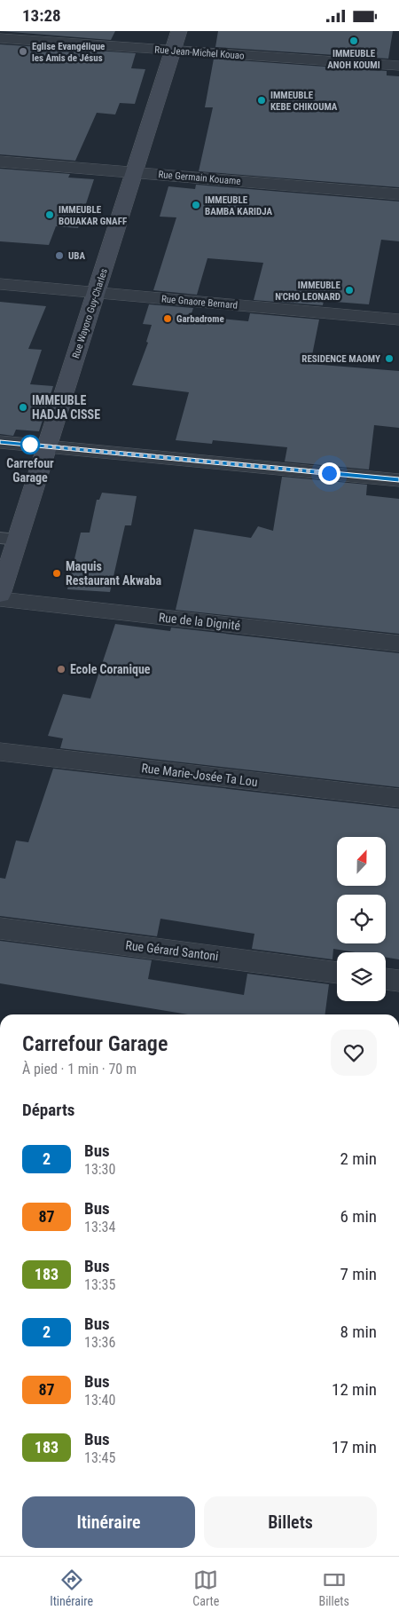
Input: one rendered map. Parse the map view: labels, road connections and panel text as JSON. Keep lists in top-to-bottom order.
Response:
{
  "streets": {
    "street": [
      "Rue Jean-Michel Kouao",
      "Rue Germain Kouame",
      "Rue Gnaore Bernard",
      "Rue Wayoro Guy-Charles",
      "Rue de la Dignité",
      "Rue Marie-Josée Ta Lou",
      "Rue Gérard Santoni"
    ]
  },
  "crossings": [
    ["Rue Jean-Michel Kouao", "Rue Wayoro Guy-Charles"],
    ["Rue Germain Kouame", "Rue Wayoro Guy-Charles"],
    ["Rue Gnaore Bernard", "Rue Wayoro Guy-Charles"]
  ],
  "places": [
    "IMMEUBLE ANOH KOUMI",
    "Eglise Evangélique les Amis de Jésus",
    "IMMEUBLE KEBE CHIKOUMA",
    "IMMEUBLE BAMBA KARIDJA",
    "IMMEUBLE BOUAKAR GNAFF",
    "UBA",
    "IMMEUBLE N'CHO LEONARD",
    "Garbadrome",
    "RESIDENCE MAOMY",
    "IMMEUBLE HADJA CISSE",
    "Carrefour Garage",
    "Maquis Restaurant Akwaba",
    "Ecole Coranique"
  ],
  "lines": ["bus line 2"],
  "north": "top",
  "page": {
    "status": "13:28",
    "heading": [
      ["Carrefour Garage", "À pied · 1 min · 70 m"],
      "Départs"
    ],
    "list": [
      {
        "mark": "2",
        "name": "Bus",
        "note": "13:30",
        "value": "2 min"
      },
      {
        "mark": "87",
        "name": "Bus",
        "note": "13:34",
        "value": "6 min"
      },
      {
        "mark": "183",
        "name": "Bus",
        "note": "13:35",
        "value": "7 min"
      },
      {
        "mark": "2",
        "name": "Bus",
        "note": "13:36",
        "value": "8 min"
      },
      {
        "mark": "87",
        "name": "Bus",
        "note": "13:40",
        "value": "12 min"
      },
      {
        "mark": "183",
        "name": "Bus",
        "note": "13:45",
        "value": "17 min"
      }
    ],
    "buttons": ["Itinéraire", "Billets"],
    "tabs": ["Itinéraire", "Carte", "Billets"]
  }
}
